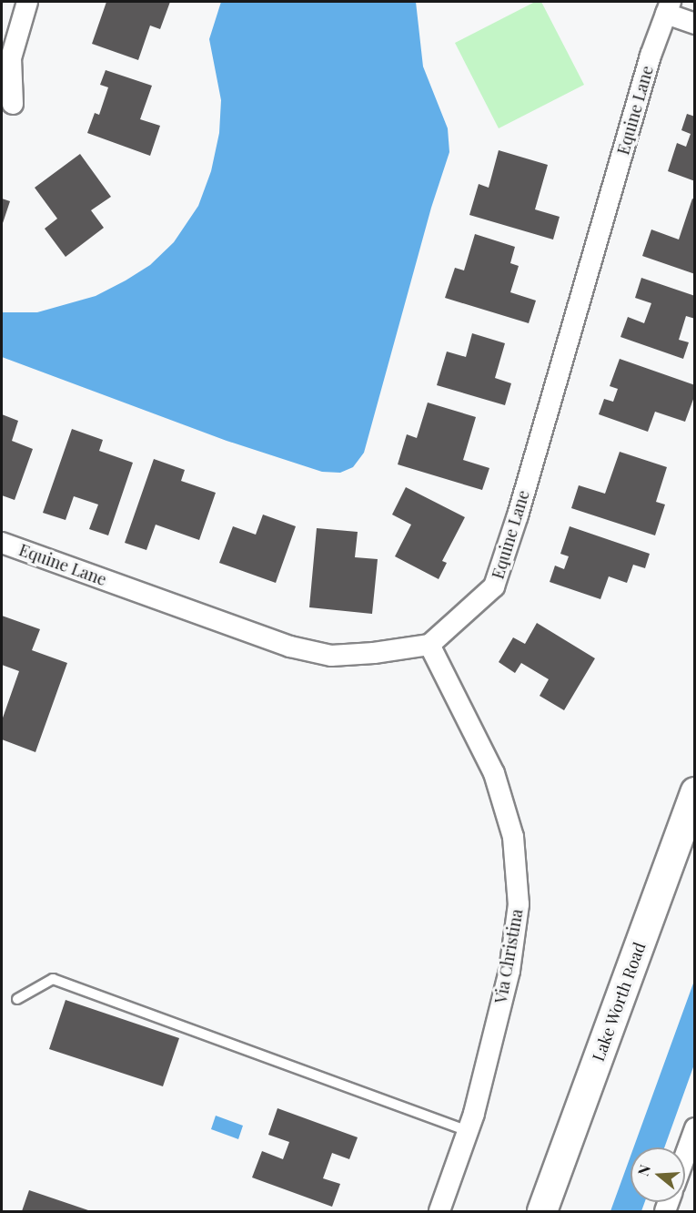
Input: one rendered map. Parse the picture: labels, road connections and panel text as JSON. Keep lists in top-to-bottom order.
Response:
{
  "streets": {
    "street": ["Equine Lane", "Via Christina", "Lake Worth Road"]
  },
  "crossings": [
    ["Equine Lane", "Via Christina"]
  ],
  "north": "left"
}
